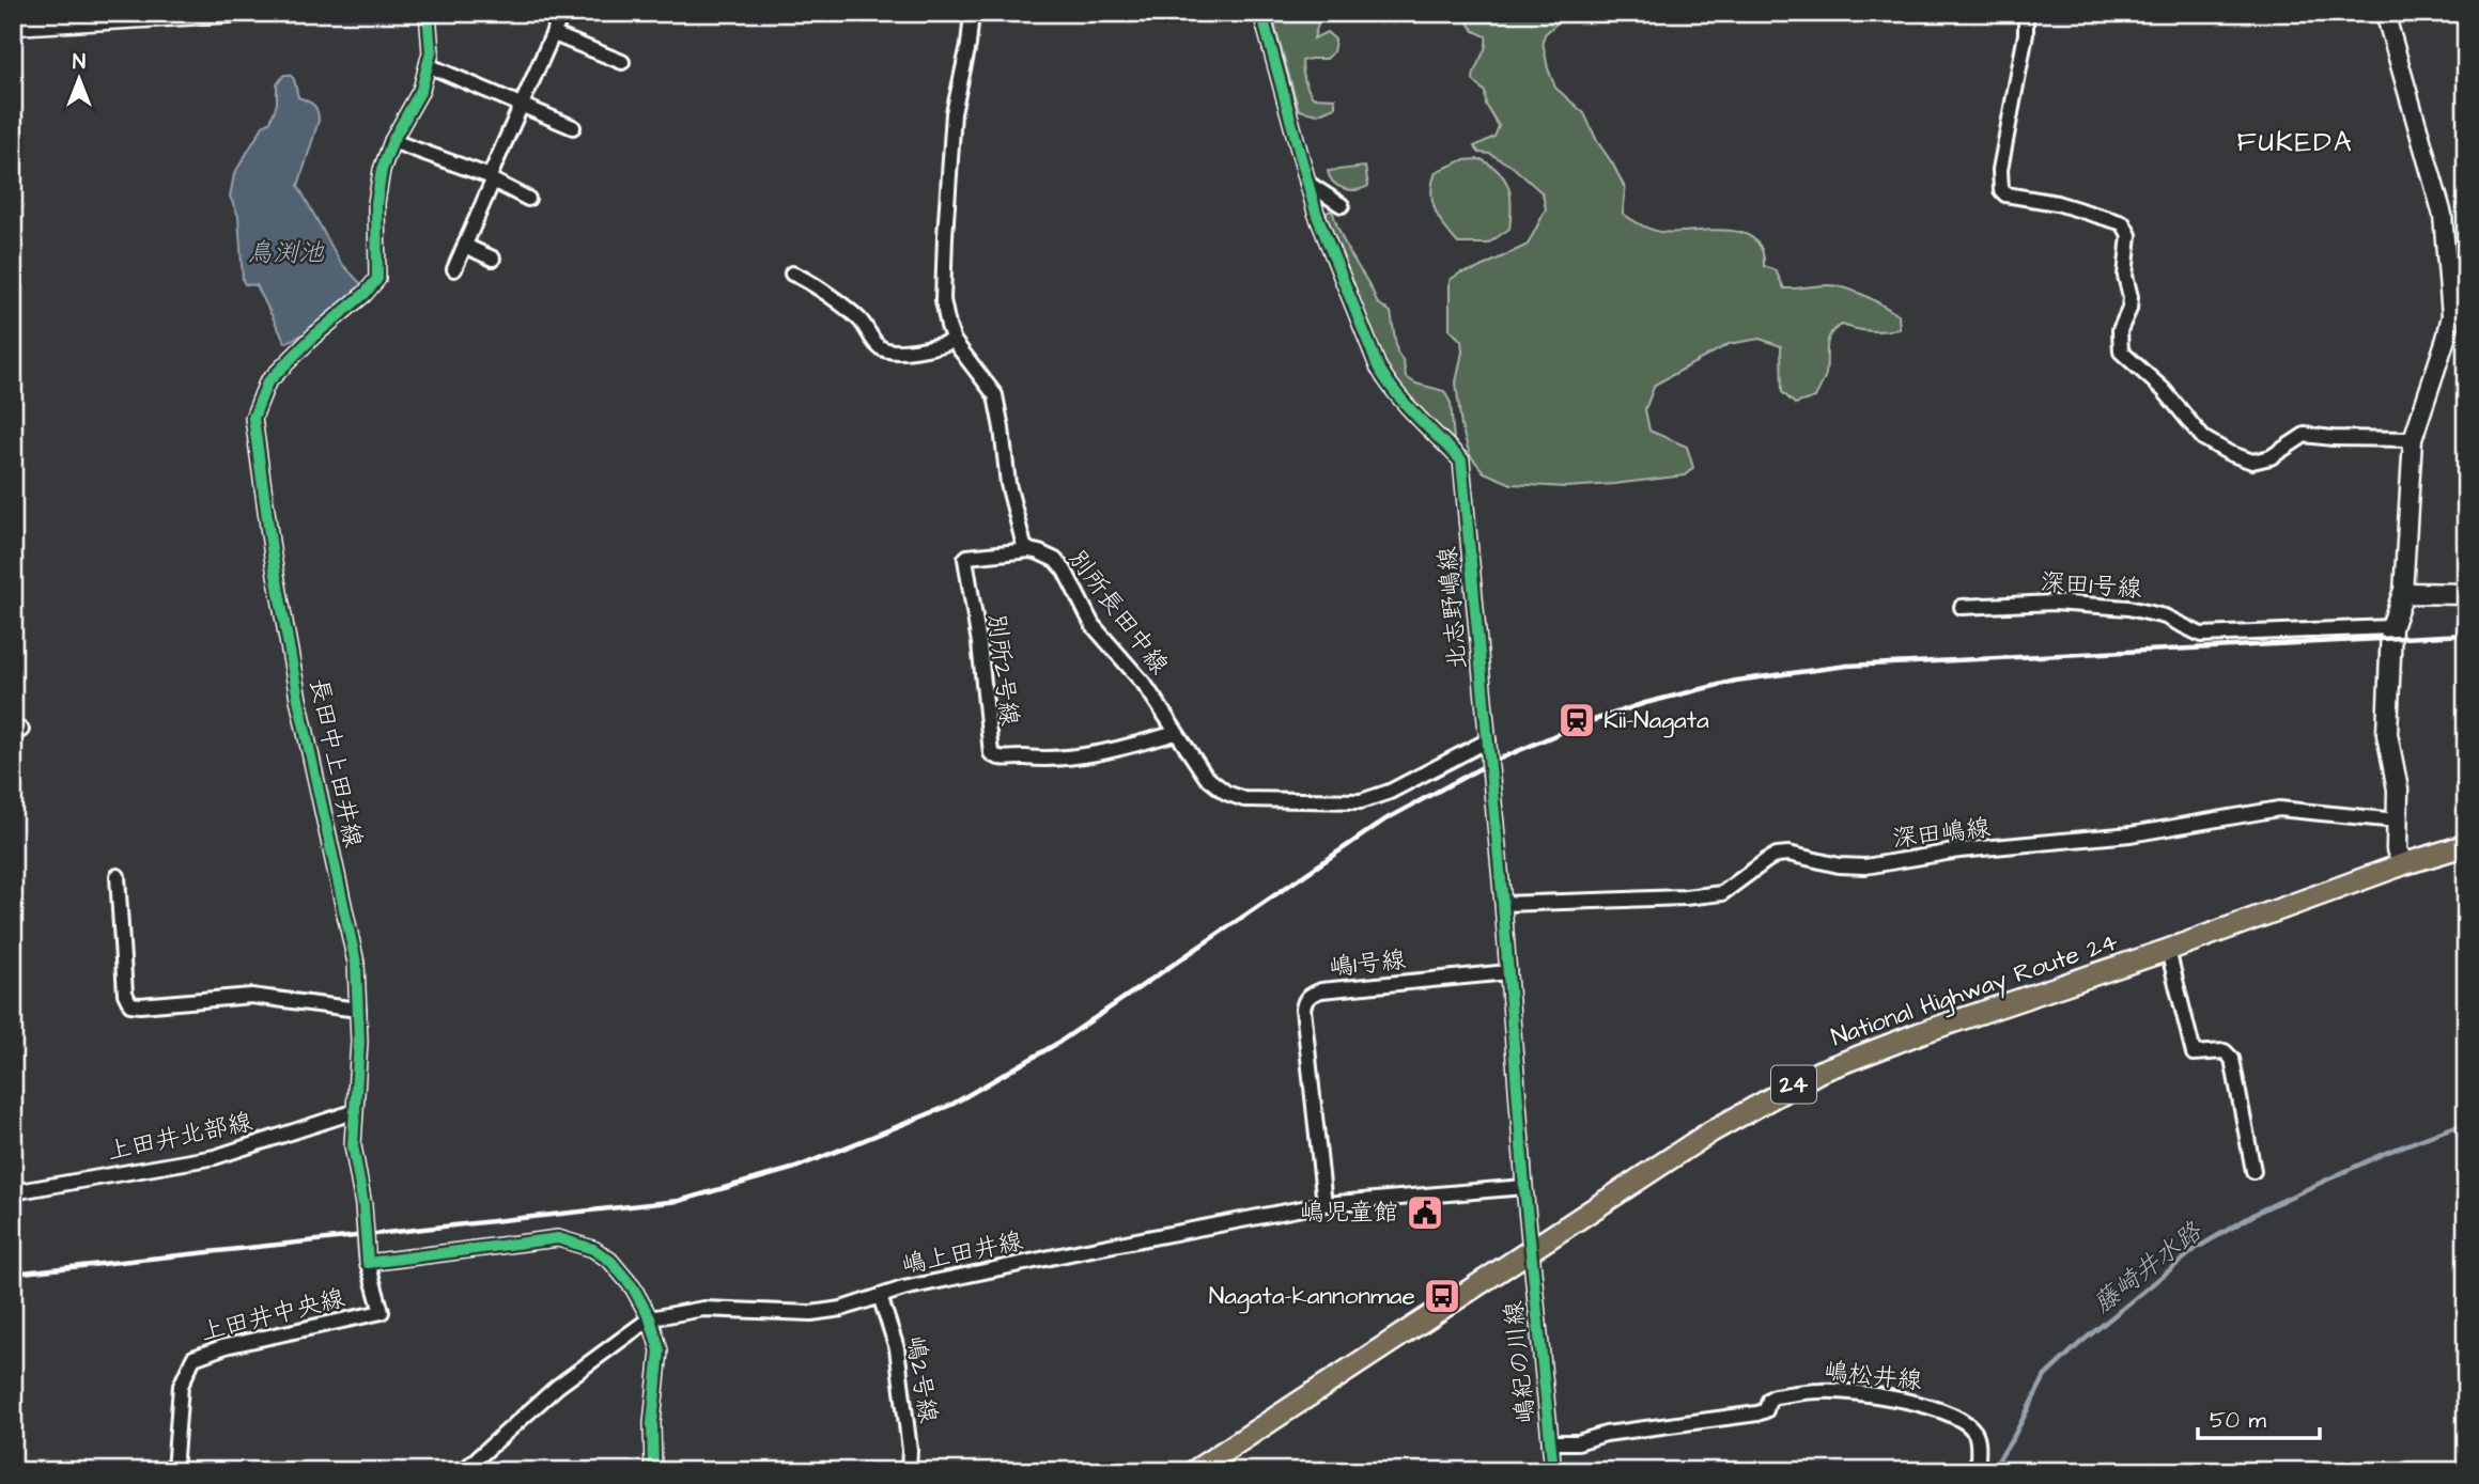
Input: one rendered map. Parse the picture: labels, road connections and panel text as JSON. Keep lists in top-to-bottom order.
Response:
{
  "streets": {
    "highway": ["National Highway Route 24", "24"],
    "street": [
      "深田1号線",
      "北志野嶋線",
      "別所長田中線",
      "別所2号線",
      "長田中上田井線",
      "深田嶋線",
      "嶋1号線",
      "上田井北部線",
      "嶋上田井線",
      "上田井中央線",
      "嶋紀の川線",
      "嶋松井線",
      "嶋2号線"
    ]
  },
  "crossings": [
    ["北志野嶋線", "別所長田中線"],
    ["北志野嶋線", "深田嶋線"],
    ["北志野嶋線", "嶋1号線"],
    ["北志野嶋線", "National Highway Route 24"],
    ["北志野嶋線", "嶋上田井線"],
    ["北志野嶋線", "嶋紀の川線"],
    ["別所長田中線", "別所2号線"],
    ["長田中上田井線", "上田井北部線"],
    ["長田中上田井線", "上田井中央線"],
    ["嶋1号線", "嶋上田井線"],
    ["National Highway Route 24", "嶋紀の川線"],
    ["嶋上田井線", "嶋2号線"],
    ["嶋紀の川線", "嶋松井線"]
  ],
  "districts": ["FUKEDA"],
  "water": ["鳥渕池", "藤崎井水路"],
  "places": {
    "station": ["Kii-Nagata"],
    "public building": ["嶋児童館"],
    "bus stop": ["Nagata-kannonmae"]
  },
  "scale_bar": "50 m",
  "north": "top"
}
